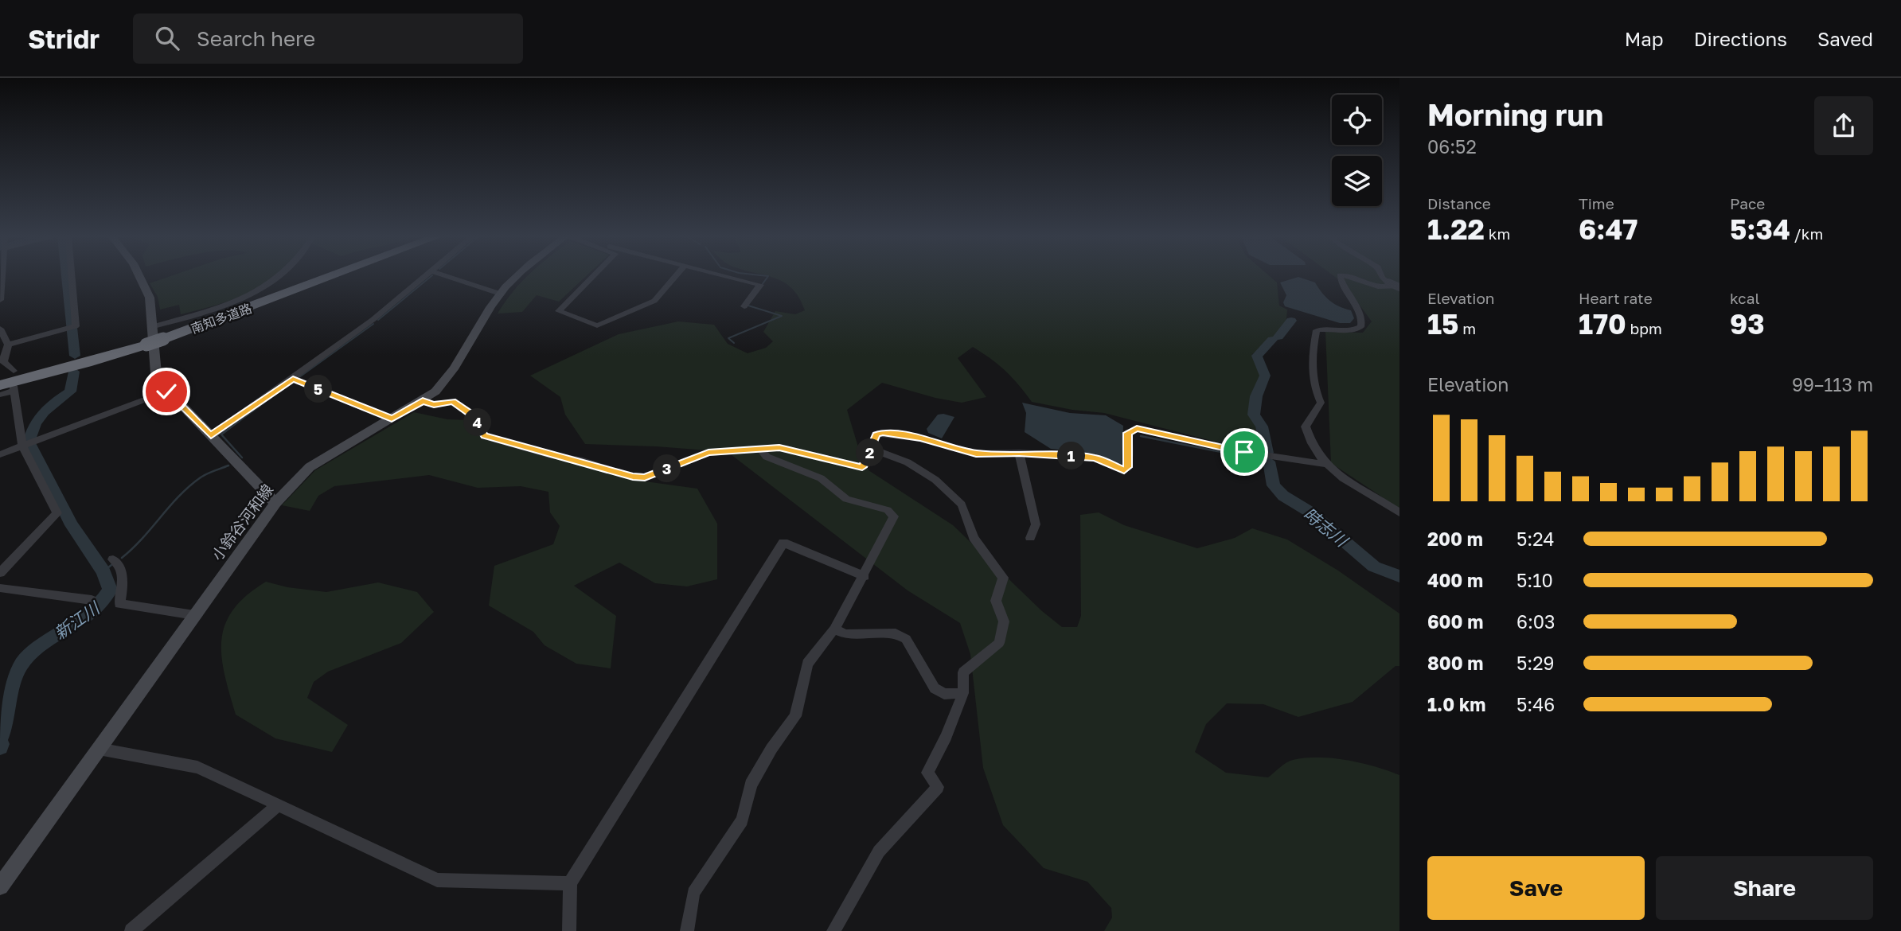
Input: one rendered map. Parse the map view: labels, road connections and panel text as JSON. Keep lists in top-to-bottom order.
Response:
{
  "streets": {
    "highway": ["南知多道路"],
    "main road": ["小鈴谷河和線"]
  },
  "water": ["時志川", "新江川"],
  "page": {
    "header": "Stridr",
    "search": "Search here",
    "nav": ["Map", "Directions", "Saved"],
    "heading": ["Morning run", "06:52"],
    "stats": [
      ["Distance", "1.22 km"],
      ["Time", "6:47"],
      ["Pace", "5:34 /km"],
      ["Elevation", "15 m"],
      ["Heart rate", "170 bpm"],
      ["kcal", "93"]
    ],
    "chart": ["Elevation", "99–113 m"],
    "pins": [
      "5",
      "4",
      "2",
      "1",
      "3"
    ],
    "list": [
      {
        "name": "200 m",
        "note": "5:24"
      },
      {
        "name": "400 m",
        "note": "5:10"
      },
      {
        "name": "600 m",
        "note": "6:03"
      },
      {
        "name": "800 m",
        "note": "5:29"
      },
      {
        "name": "1.0 km",
        "note": "5:46"
      }
    ],
    "buttons": ["Save", "Share"]
  }
}
